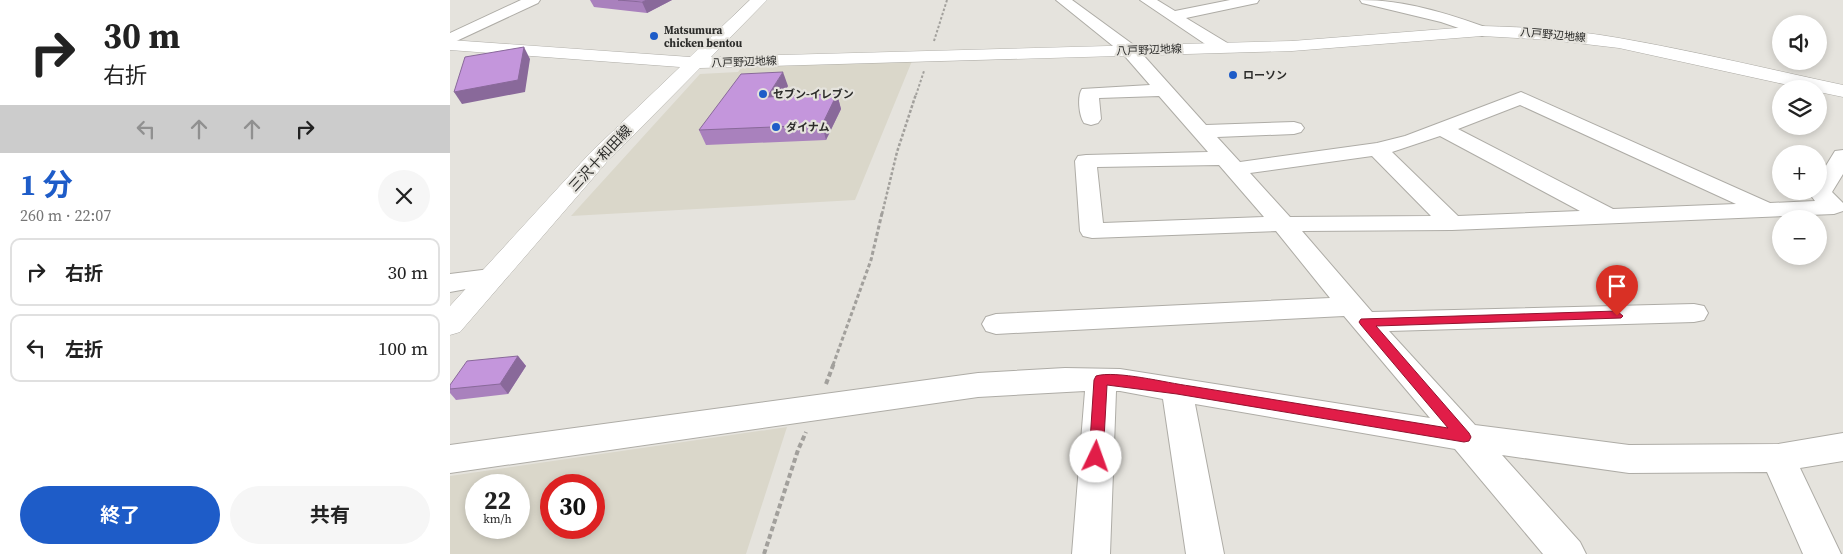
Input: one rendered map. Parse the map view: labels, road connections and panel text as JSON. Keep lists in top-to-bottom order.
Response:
{
  "streets": {
    "main road": ["八戸野辺地線", "三沢十和田線"]
  },
  "crossings": [
    ["八戸野辺地線", "三沢十和田線"]
  ],
  "places": [
    "Matsumura chicken bentou",
    "ローソン",
    "セブン-イレブン",
    "ダイナム"
  ],
  "page": {
    "turn": ["30 m", "右折"],
    "map_buttons": ["+", "−"],
    "heading": ["1 分", "260 m · 22:07"],
    "list": [
      {
        "name": "右折",
        "value": "30 m"
      },
      {
        "name": "左折",
        "value": "100 m"
      }
    ],
    "speed": "22 km/h",
    "limit": "30",
    "buttons": ["終了", "共有"]
  }
}
